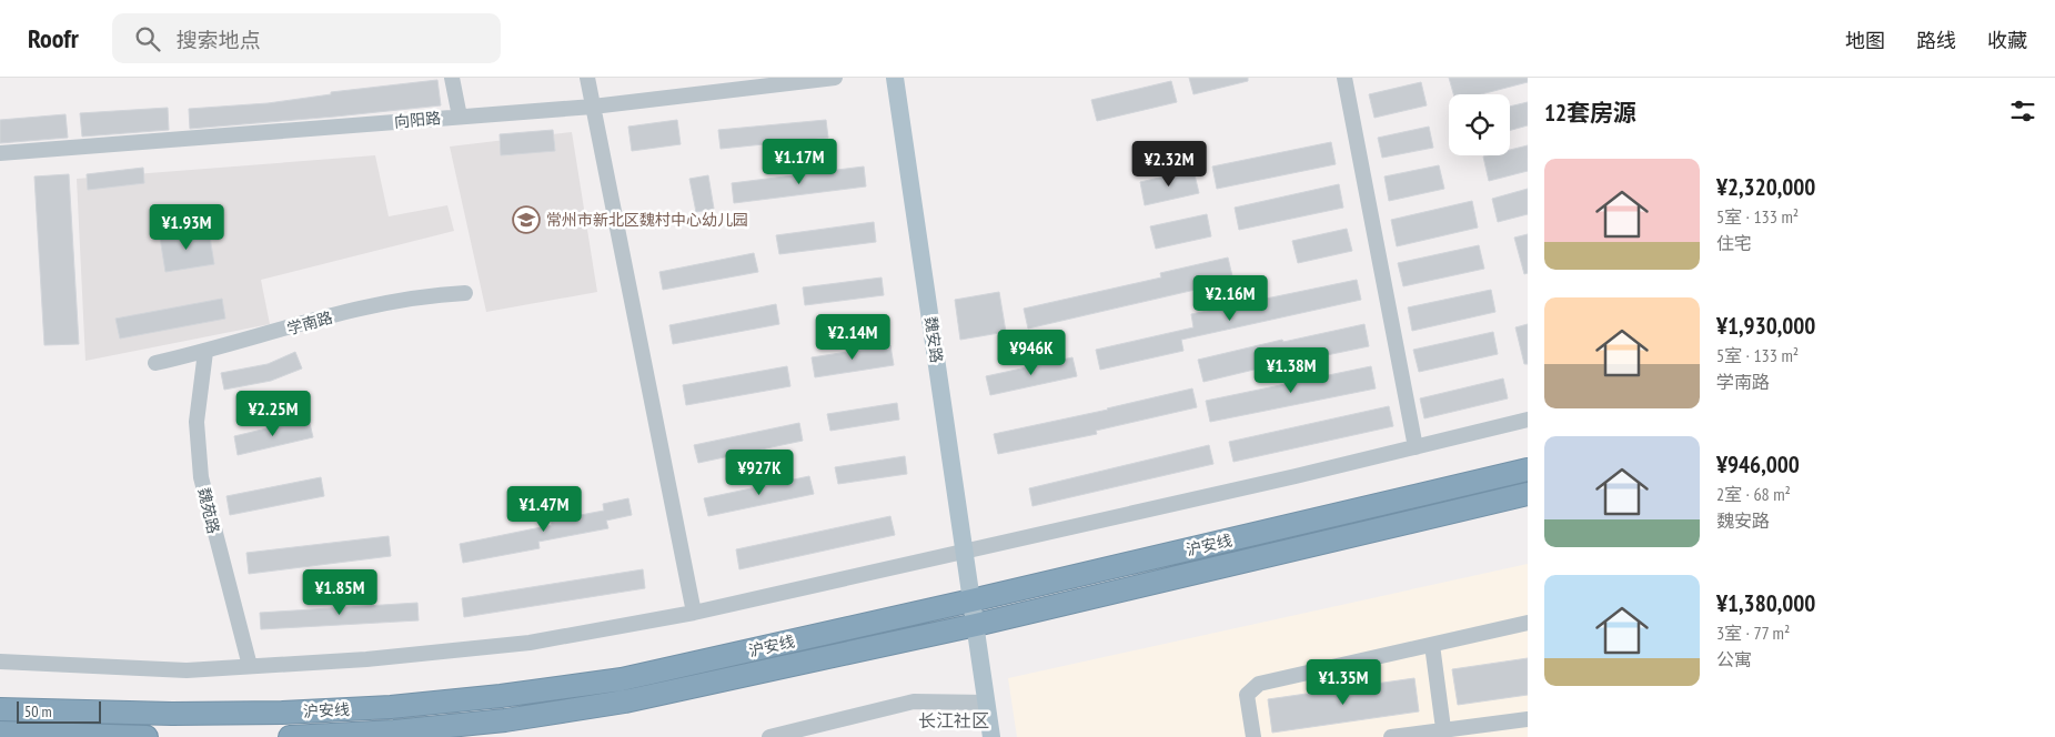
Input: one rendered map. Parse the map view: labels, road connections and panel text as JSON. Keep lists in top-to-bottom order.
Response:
{
  "streets": {
    "highway": ["沪安线"],
    "main road": ["魏安路"],
    "street": ["向阳路", "学南路", "魏苑路"]
  },
  "crossings": [
    ["学南路", "魏苑路"],
    ["魏安路", "沪安线"]
  ],
  "districts": ["长江社区"],
  "places": {
    "school or university": ["常州市新北区魏村中心幼儿园"]
  },
  "scale_bar": "50 m",
  "page": {
    "header": "Roofr",
    "search": "搜索地点",
    "nav": ["地图", "路线", "收藏"],
    "heading": "12套房源",
    "price": [
      "¥1.17M",
      "¥2.32M",
      "¥1.93M",
      "¥2.16M",
      "¥2.14M",
      "¥946K",
      "¥1.38M",
      "¥2.25M",
      "¥927K",
      "¥1.47M",
      "¥1.85M",
      "¥1.35M"
    ],
    "list": [
      {
        "name": "¥2,320,000",
        "note": "5室 · 133 m² · 住宅"
      },
      {
        "name": "¥1,930,000",
        "note": "5室 · 133 m² · 学南路"
      },
      {
        "name": "¥946,000",
        "note": "2室 · 68 m² · 魏安路"
      },
      {
        "name": "¥1,380,000",
        "note": "3室 · 77 m² · 公寓"
      }
    ],
    "scale": "50 m"
  }
}
